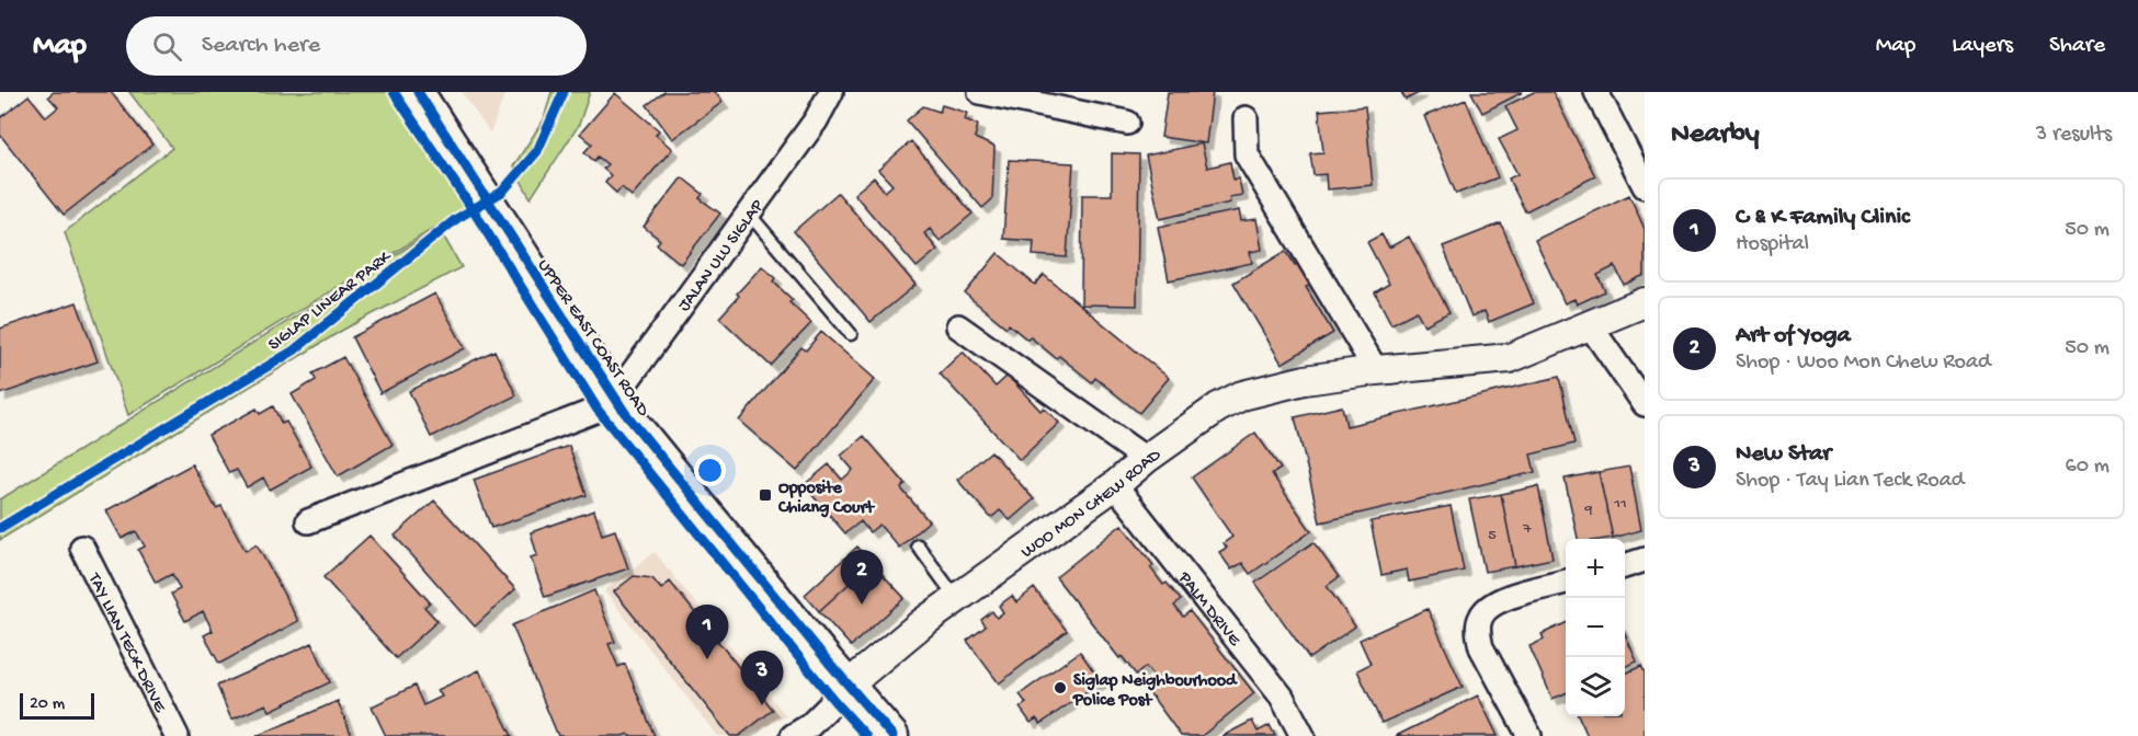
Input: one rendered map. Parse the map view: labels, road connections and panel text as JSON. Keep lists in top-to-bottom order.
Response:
{
  "streets": {
    "main road": ["UPPER EAST COAST ROAD"],
    "street": [
      "JALAN ULU SIGLAP",
      "WOO MON CHEW ROAD",
      "PALM DRIVE",
      "TAY LIAN TECK DRIVE"
    ],
    "cycle path": ["SIGLAP LINEAR PARK"]
  },
  "crossings": [
    ["JALAN ULU SIGLAP", "UPPER EAST COAST ROAD"],
    ["UPPER EAST COAST ROAD", "WOO MON CHEW ROAD"],
    ["WOO MON CHEW ROAD", "PALM DRIVE"]
  ],
  "places": {
    "transit": ["Opposite Chiang Court"],
    "other": ["Siglap Neighbourhood Police Post"]
  },
  "house_numbers": [
    "11",
    "9",
    "7",
    "5"
  ],
  "scale_bar": "20 m",
  "page": {
    "header": "Map",
    "search": "Search here",
    "nav": ["Map", "Layers", "Share"],
    "heading": ["Nearby", "3 results"],
    "list": [
      {
        "mark": "1",
        "name": "C & K Family Clinic",
        "note": "Hospital",
        "value": "50 m"
      },
      {
        "mark": "2",
        "name": "Art of Yoga",
        "note": "Shop · Woo Mon Chew Road",
        "value": "50 m"
      },
      {
        "mark": "3",
        "name": "New Star",
        "note": "Shop · Tay Lian Teck Road",
        "value": "60 m"
      }
    ],
    "map_buttons": ["+", "−"],
    "pins": ["2", "1", "3"],
    "scale": "20 m"
  }
}
